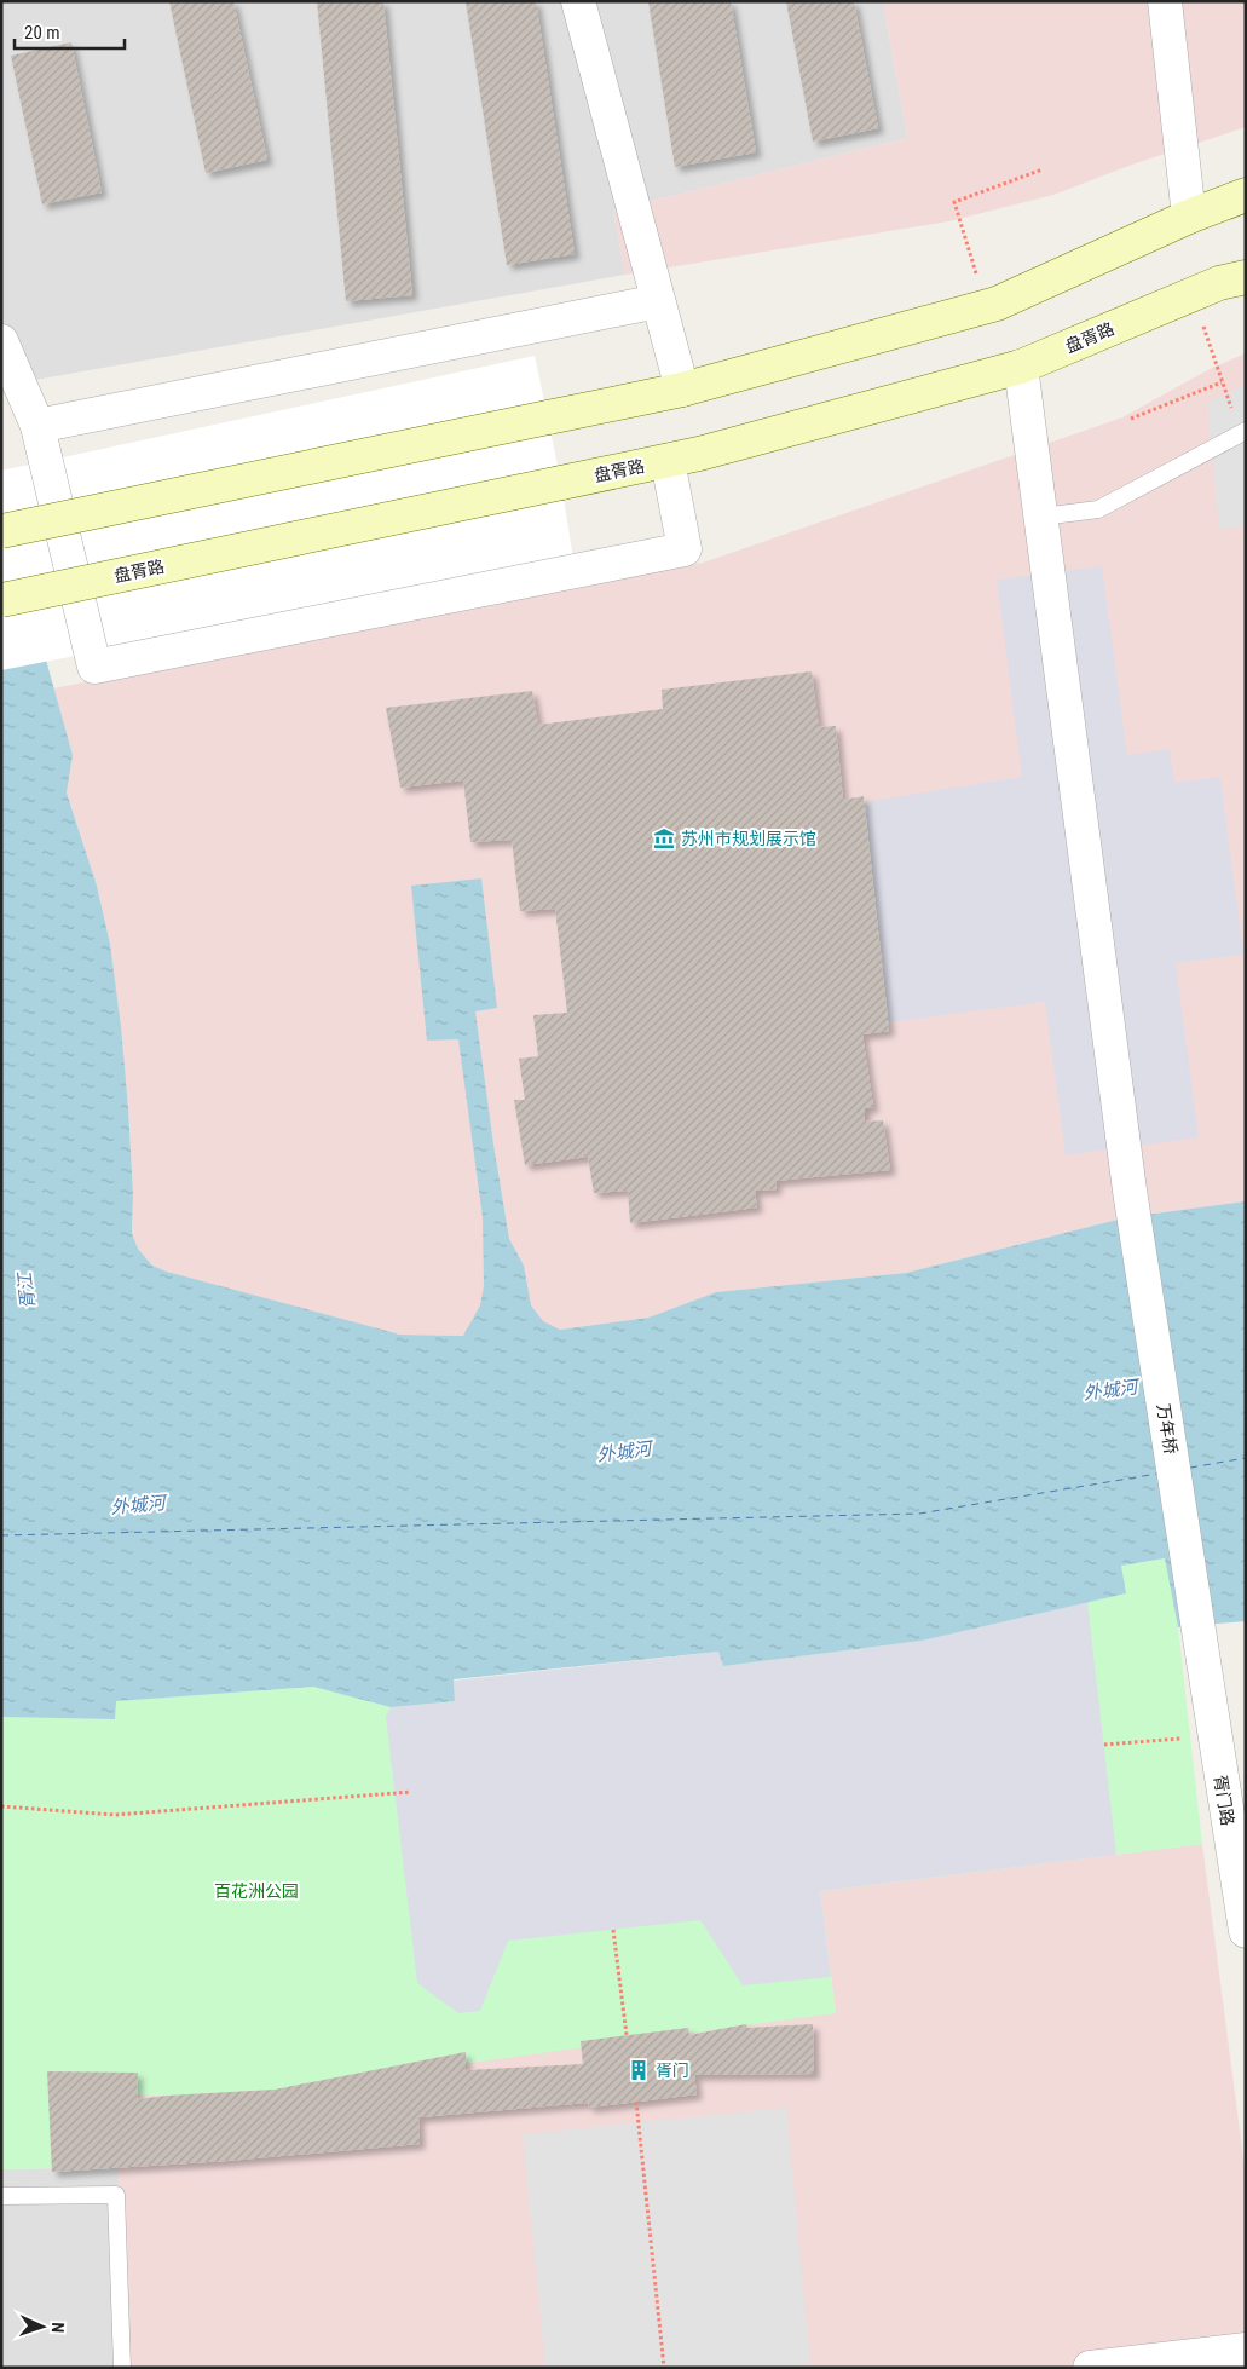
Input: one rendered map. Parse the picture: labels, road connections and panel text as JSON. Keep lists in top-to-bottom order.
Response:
{
  "streets": {
    "main road": ["盘胥路"],
    "street": ["万年桥", "胥门路"]
  },
  "crossings": [
    ["盘胥路", "万年桥"],
    ["万年桥", "胥门路"]
  ],
  "water": ["胥江", "外城河"],
  "parks": ["百花洲公园"],
  "places": {
    "museum": ["苏州市规划展示馆"],
    "building": ["胥门"]
  },
  "scale_bar": "20 m",
  "north": "right"
}
